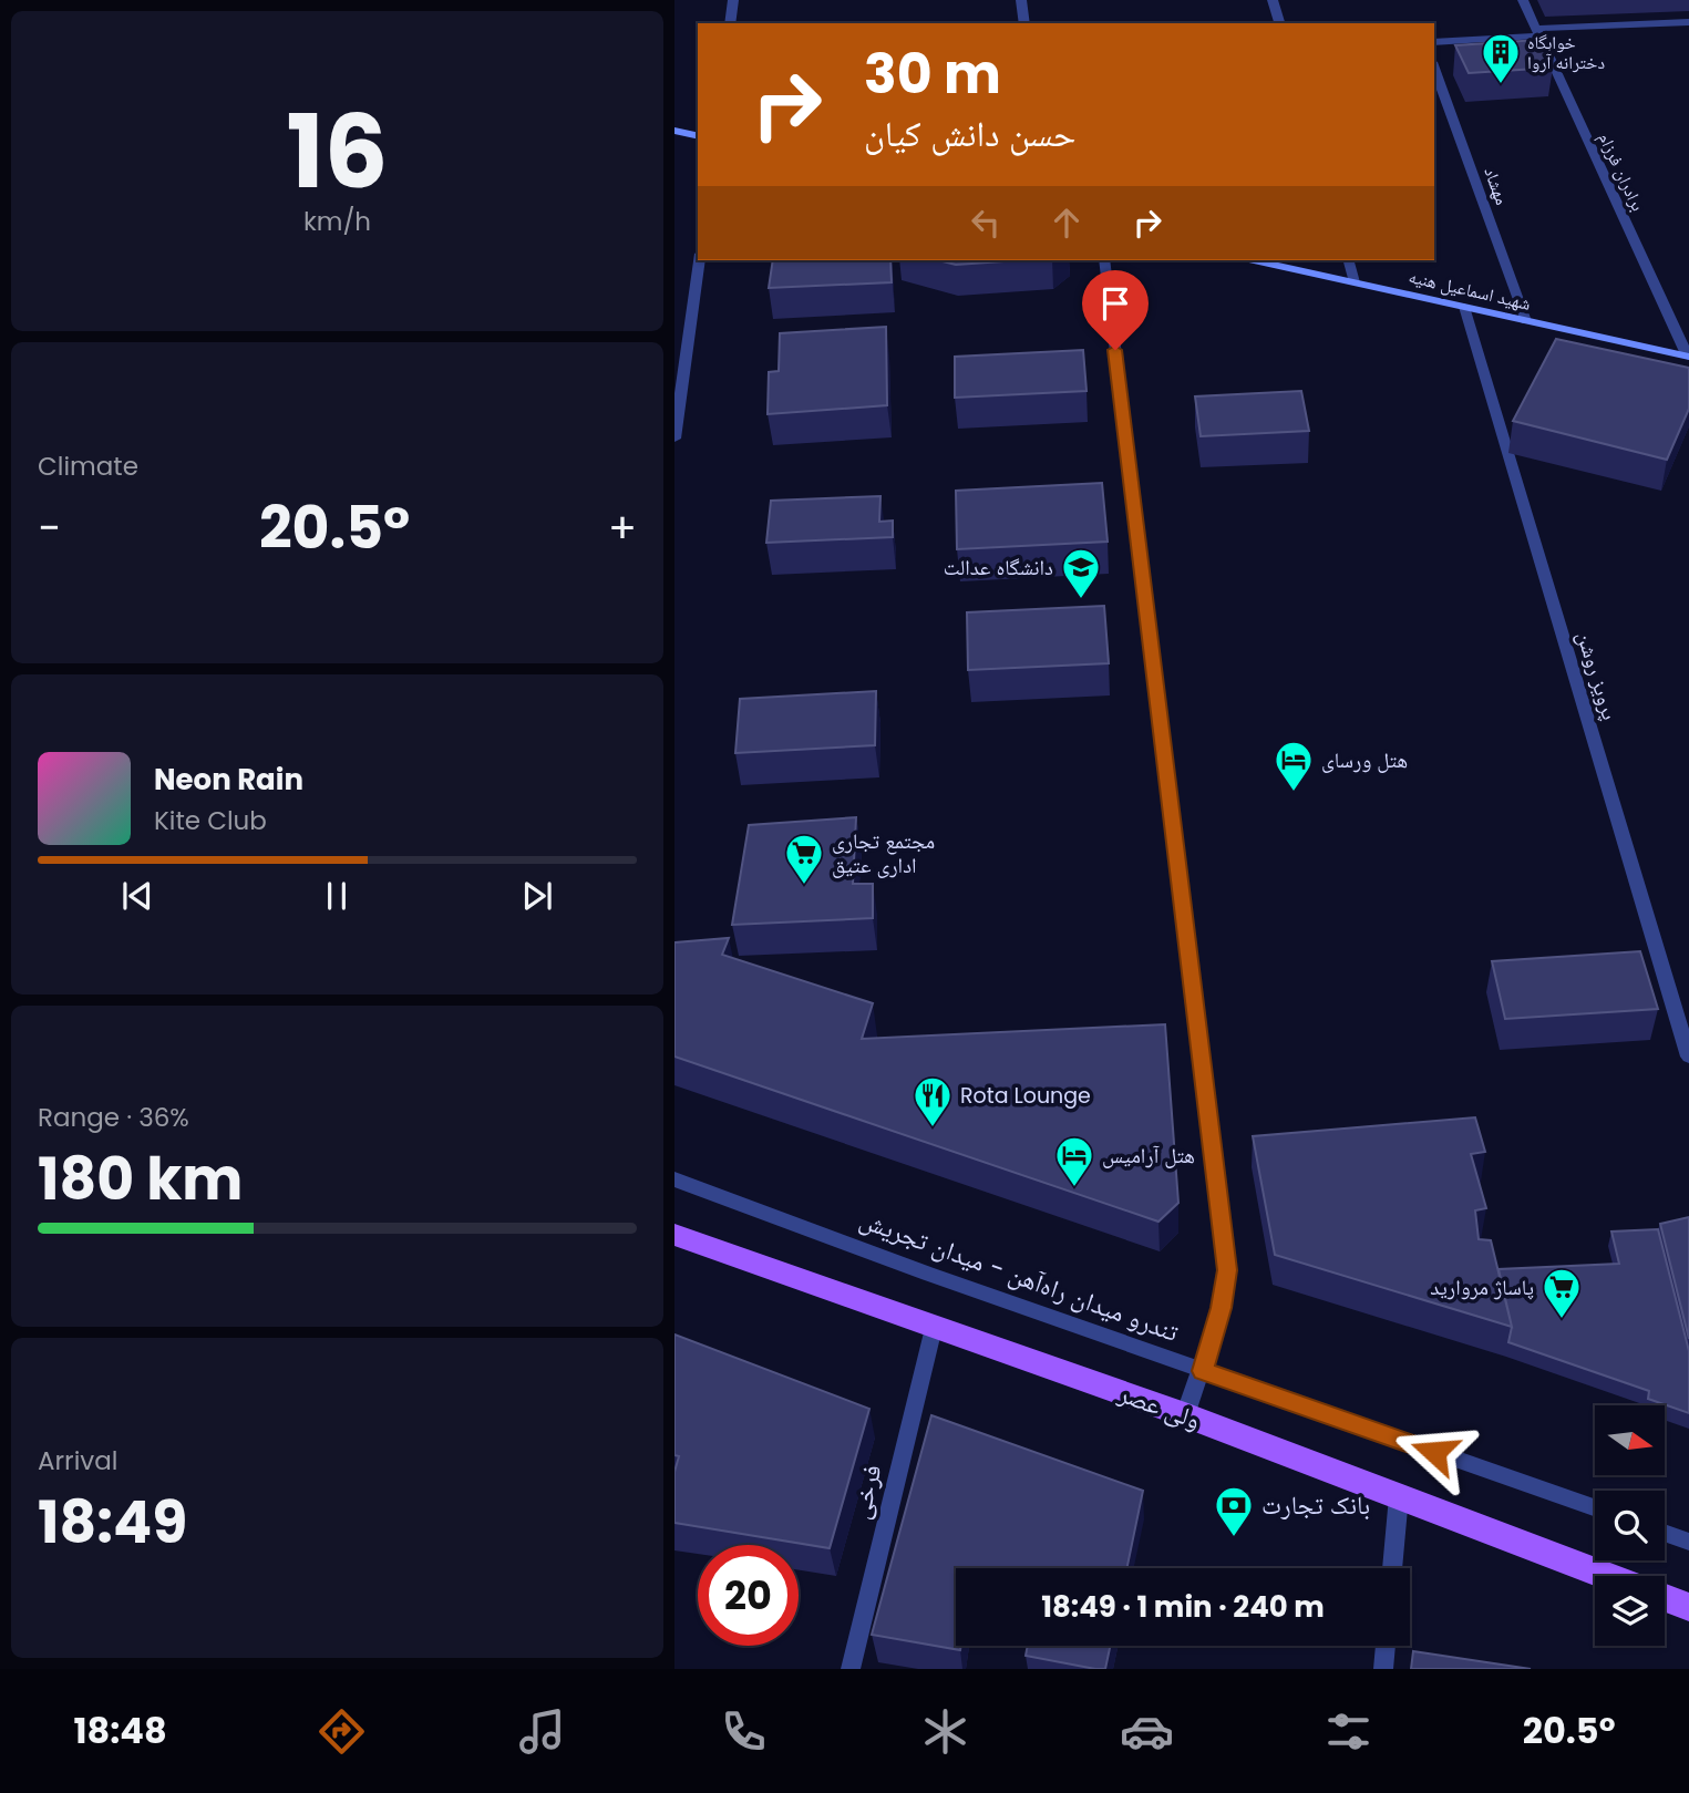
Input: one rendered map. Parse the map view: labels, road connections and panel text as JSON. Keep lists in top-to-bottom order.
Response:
{
  "streets": {
    "main road": ["شهید اسماعیل هنیه", "ولی عصر"],
    "street": [
      "برادران فرزام",
      "مهشاد",
      "پرویز روشن",
      "تندرو میدان راه‌آهن - میدان تجریش",
      "فرخی"
    ]
  },
  "crossings": [
    ["برادران فرزام", "شهید اسماعیل هنیه"],
    ["مهشاد", "شهید اسماعیل هنیه"],
    ["شهید اسماعیل هنیه", "پرویز روشن"],
    ["ولی عصر", "فرخی"]
  ],
  "places": {
    "building": ["خوابگاه دخترانه آروا"],
    "school or university": ["دانشگاه عدالت"],
    "hotel": ["هتل ورسای", "هتل آرامیس"],
    "supermarket": ["مجتمع تجاری اداری عتیق", "پاساژ مروارید"],
    "restaurant": ["Rota Lounge"],
    "bank": ["بانک تجارت"]
  },
  "north": "right",
  "page": {
    "tile": [
      ["16", "km/h"],
      "Climate",
      ["Range · 36%", "180 km"],
      ["Arrival", "18:49"]
    ],
    "turn": ["30 m", "حسن دانش کیان"],
    "heat": ["−", "20.5°", "+"],
    "song": ["Neon Rain", "Kite Club"],
    "limit": "20",
    "trip": "18:49 · 1 min · 240 m",
    "tabs": ["18:48", "20.5°"]
  }
}
